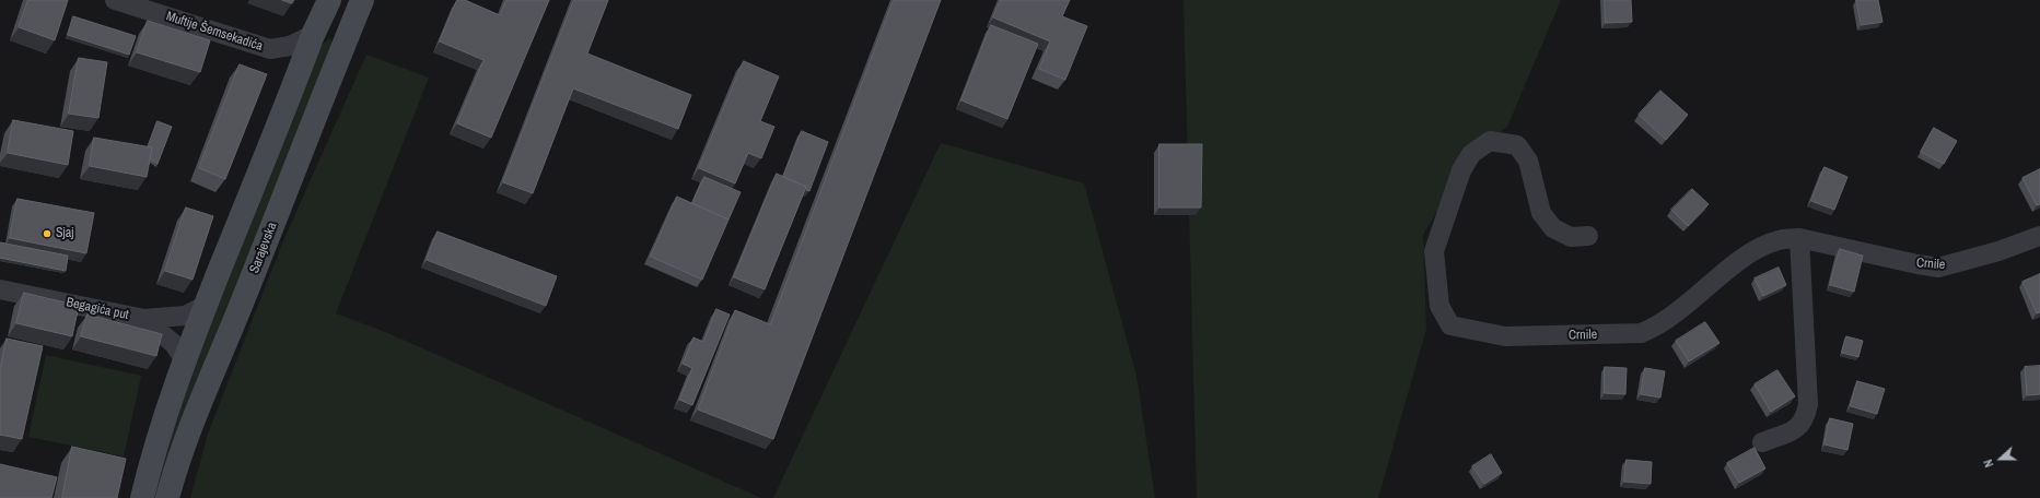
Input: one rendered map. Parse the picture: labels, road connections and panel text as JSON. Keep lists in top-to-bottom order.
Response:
{
  "streets": {
    "main road": ["Sarajevska"],
    "street": ["Muftije Šemsekadića", "Crnile", "Begagića put"]
  },
  "places": ["Sjaj"],
  "north": "left"
}
